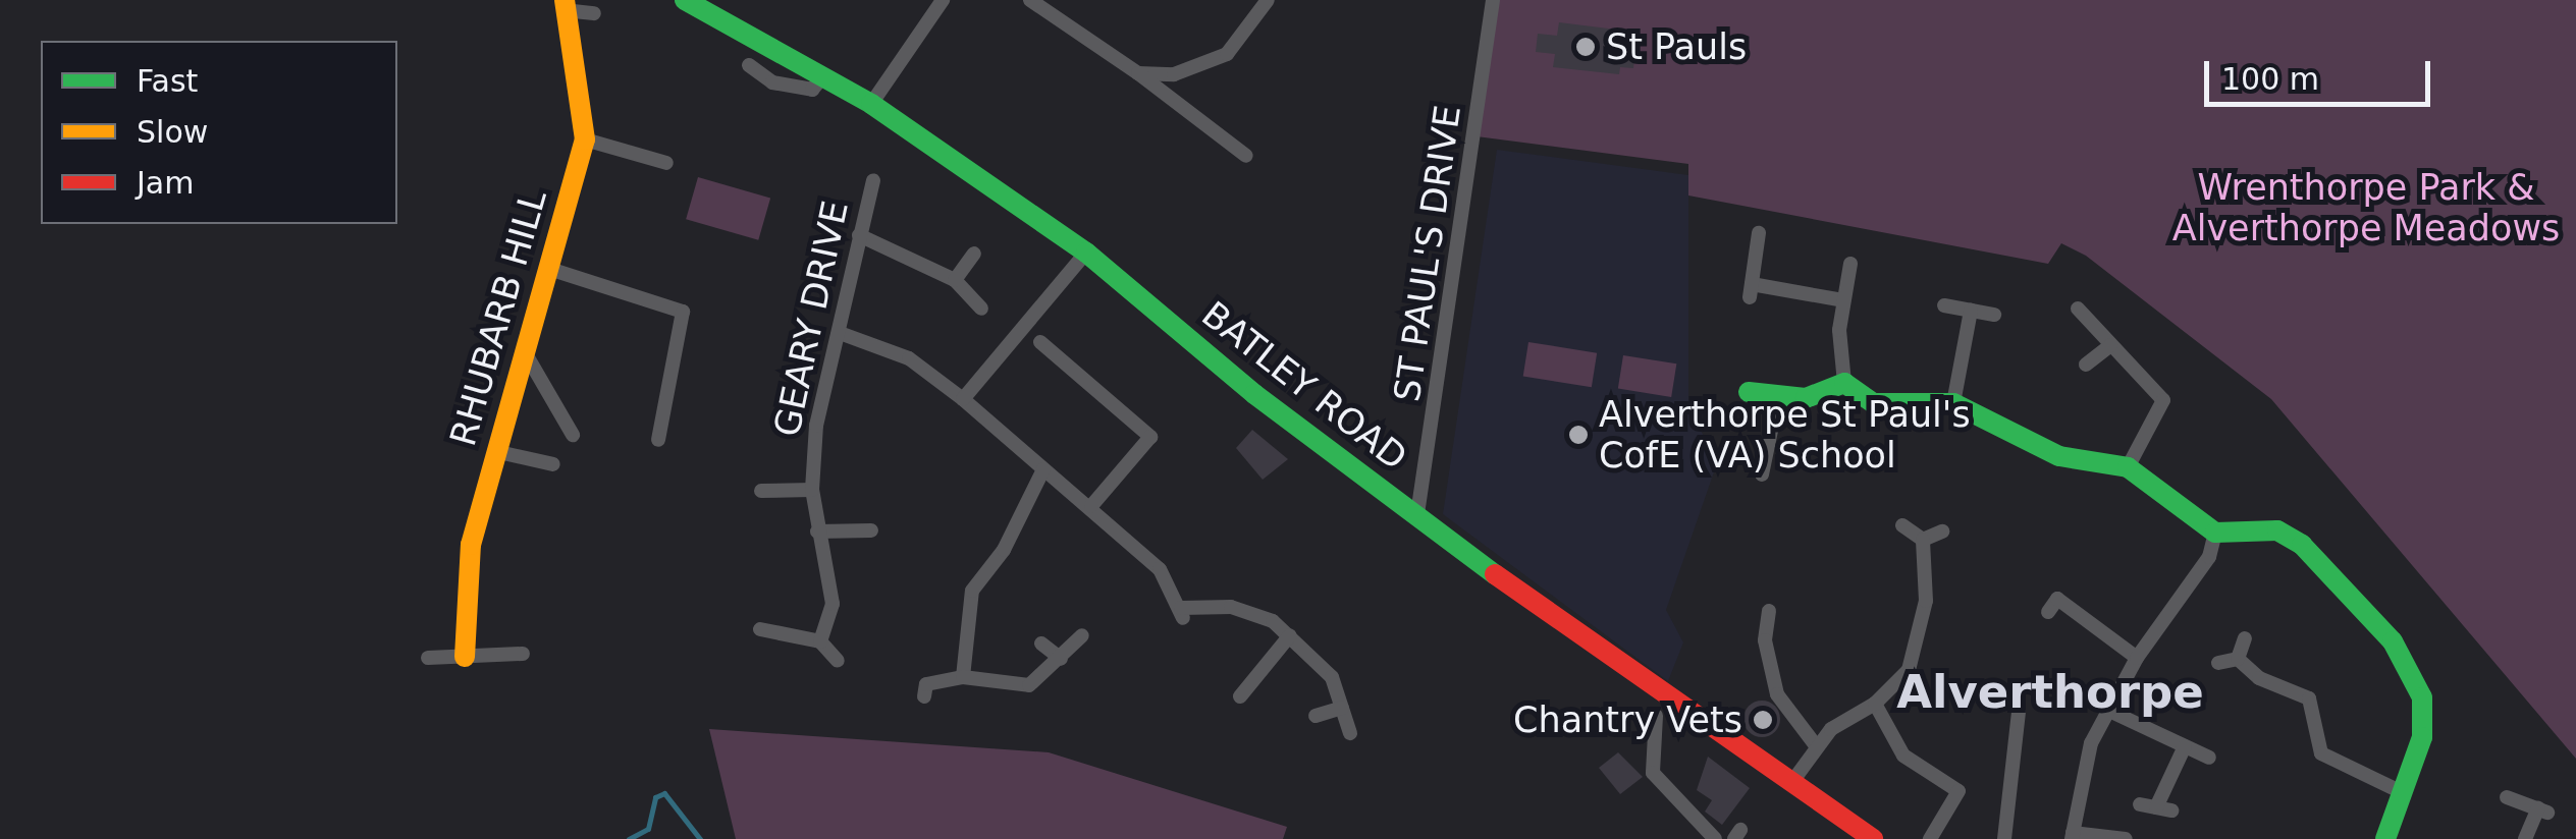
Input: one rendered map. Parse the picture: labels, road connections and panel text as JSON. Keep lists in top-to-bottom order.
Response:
{
  "streets": {
    "street": [
      "ST PAUL'S DRIVE",
      "RHUBARB HILL",
      "GEARY DRIVE",
      "BATLEY ROAD"
    ]
  },
  "crossings": [
    ["ST PAUL'S DRIVE", "BATLEY ROAD"]
  ],
  "districts": ["Alverthorpe"],
  "parks": ["Wrenthorpe Park & Alverthorpe Meadows"],
  "places": ["St Pauls", "Alverthorpe St Paul's CofE (VA) School", "Chantry Vets"],
  "legend": ["Fast", "Slow", "Jam"],
  "scale_bar": "100 m"
}
